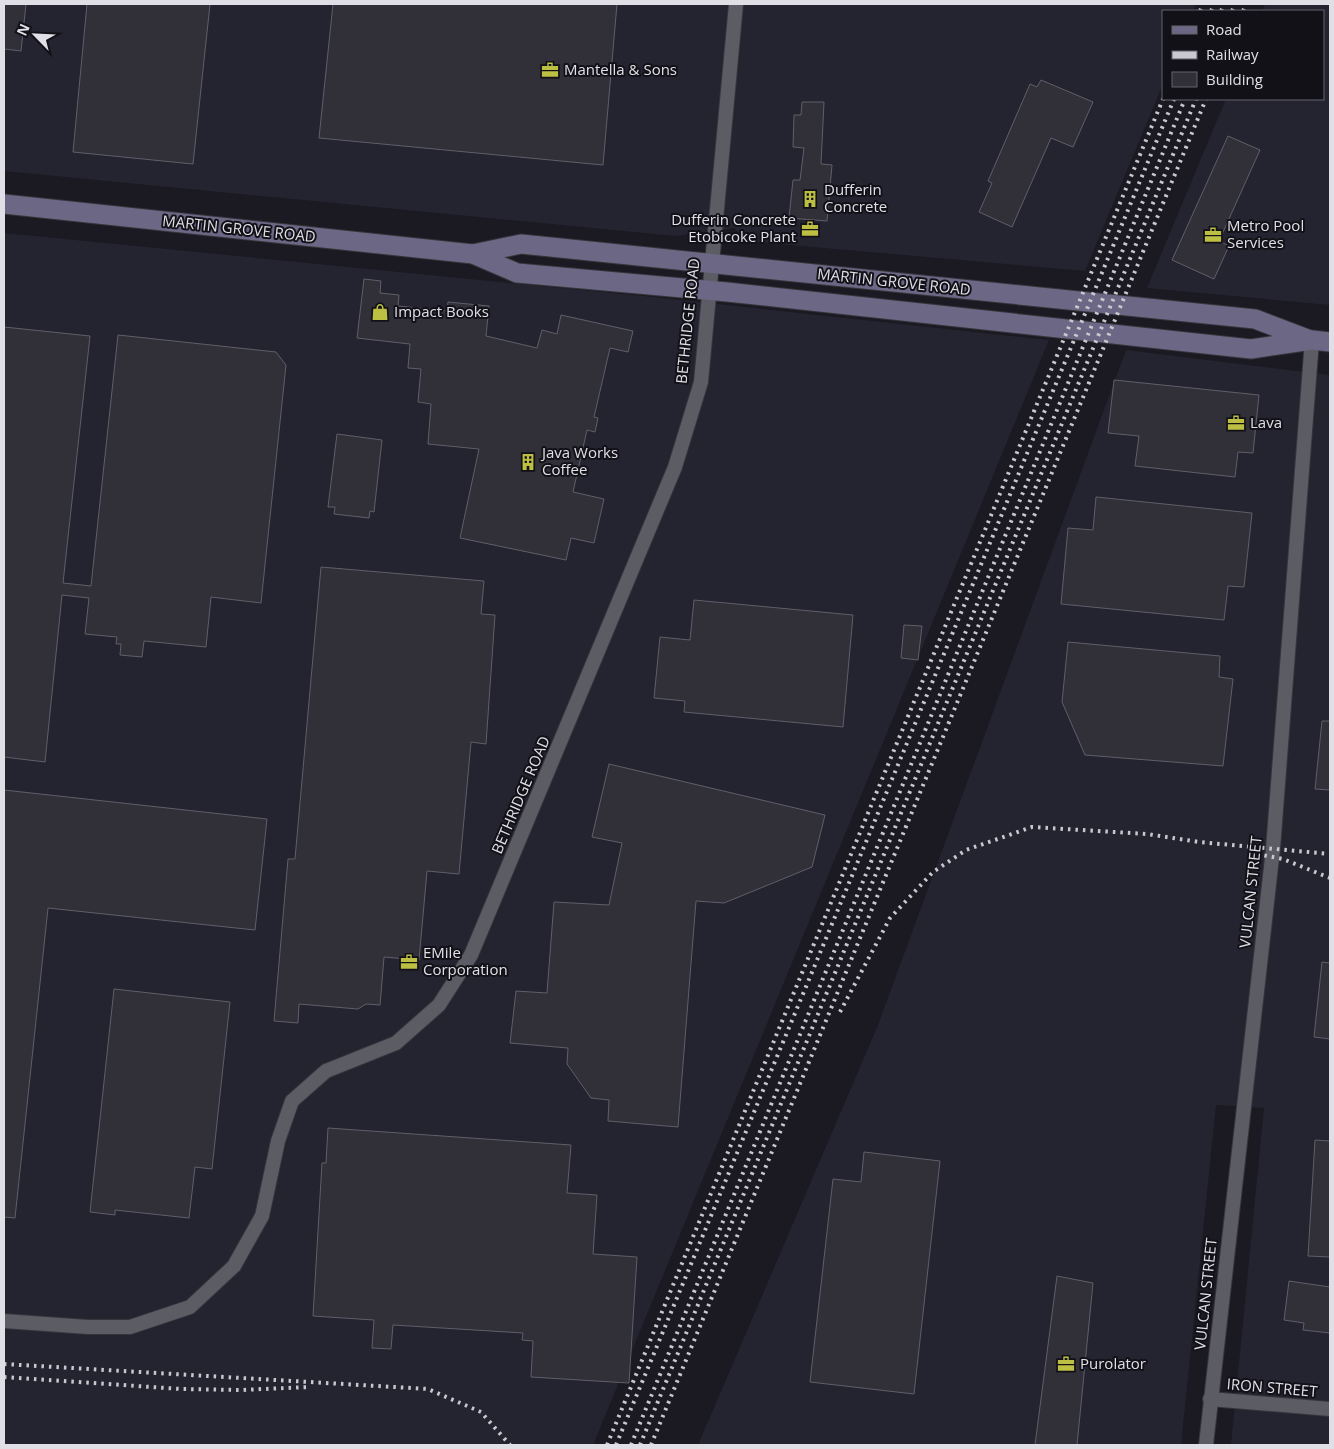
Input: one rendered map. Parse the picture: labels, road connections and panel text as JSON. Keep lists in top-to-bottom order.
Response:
{
  "streets": {
    "main road": ["MARTIN GROVE ROAD"],
    "street": ["BETHRIDGE ROAD", "VULCAN STREET", "IRON STREET"]
  },
  "crossings": [
    ["MARTIN GROVE ROAD", "BETHRIDGE ROAD"],
    ["MARTIN GROVE ROAD", "VULCAN STREET"],
    ["VULCAN STREET", "IRON STREET"]
  ],
  "places": {
    "office": [
      "Mantella & Sons",
      "Dufferin Concrete Etobicoke Plant",
      "Metro Pool Services",
      "Lava",
      "EMile Corporation",
      "Purolator"
    ],
    "building": ["Dufferin Concrete", "Java Works Coffee"],
    "shop": ["Impact Books"]
  },
  "legend": ["Road", "Railway", "Building"],
  "north": "top left"
}
